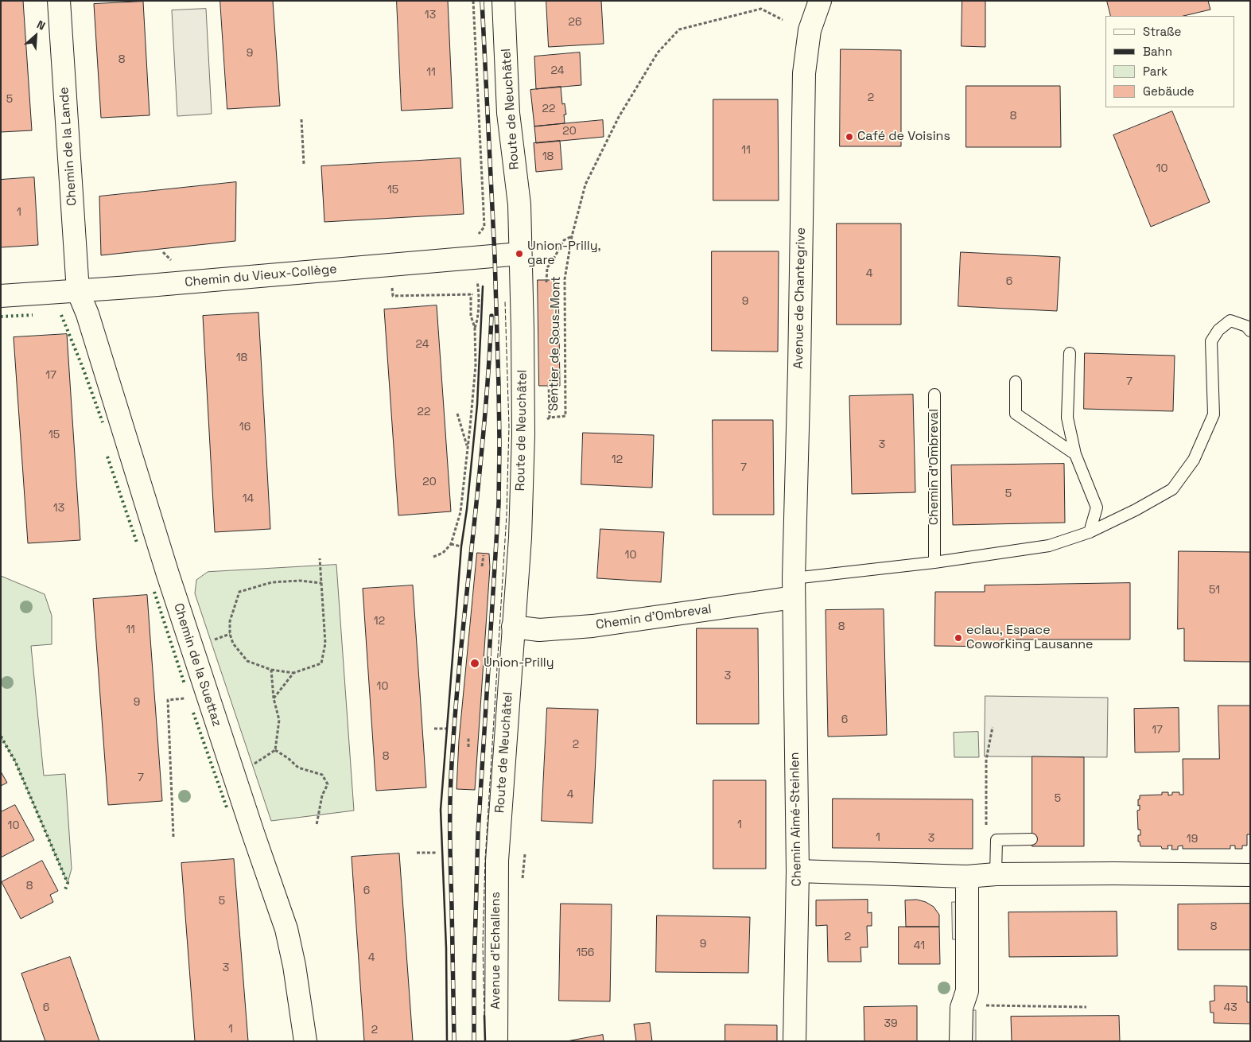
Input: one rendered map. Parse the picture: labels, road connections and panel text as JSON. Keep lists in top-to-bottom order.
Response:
{
  "streets": {
    "street": [
      "Route de Neuchâtel",
      "Chemin de la Lande",
      "Chemin du Vieux-Collège",
      "Avenue de Chantegrive",
      "Chemin d'Ombreval",
      "Chemin de la Suettaz",
      "Chemin Aimé-Steinlen",
      "Avenue d'Echallens"
    ],
    "path": ["Sentier de Sous-Mont"]
  },
  "crossings": [
    ["Route de Neuchâtel", "Chemin du Vieux-Collège"],
    ["Route de Neuchâtel", "Sentier de Sous-Mont"],
    ["Route de Neuchâtel", "Chemin d'Ombreval"],
    ["Route de Neuchâtel", "Avenue d'Echallens"],
    ["Chemin de la Lande", "Chemin du Vieux-Collège"],
    ["Chemin de la Lande", "Chemin de la Suettaz"],
    ["Chemin du Vieux-Collège", "Chemin de la Suettaz"],
    ["Avenue de Chantegrive", "Chemin d'Ombreval"],
    ["Avenue de Chantegrive", "Chemin Aimé-Steinlen"],
    ["Chemin d'Ombreval", "Chemin Aimé-Steinlen"]
  ],
  "places": [
    "Café de Voisins",
    "Union-Prilly, gare",
    "eclau, Espace Coworking Lausanne",
    "Union-Prilly"
  ],
  "house_numbers": [
    "13",
    "26",
    "9",
    "8",
    "24",
    "11",
    "2",
    "5",
    "22",
    "8",
    "20",
    "11",
    "18",
    "10",
    "15",
    "1",
    "4",
    "6",
    "9",
    "24",
    "18",
    "17",
    "7",
    "22",
    "16",
    "15",
    "3",
    "12",
    "7",
    "20",
    "5",
    "14",
    "13",
    "10",
    "51",
    "12",
    "8",
    "11",
    "3",
    "10",
    "9",
    "6",
    "17",
    "2",
    "8",
    "7",
    "4",
    "5",
    "1",
    "10",
    "1",
    "3",
    "19",
    "8",
    "6",
    "5",
    "8",
    "2",
    "9",
    "41",
    "156",
    "4",
    "3",
    "6",
    "43",
    "39",
    "1",
    "2"
  ],
  "legend": [
    "Straße",
    "Bahn",
    "Park",
    "Gebäude"
  ],
  "north": "top right"
}
